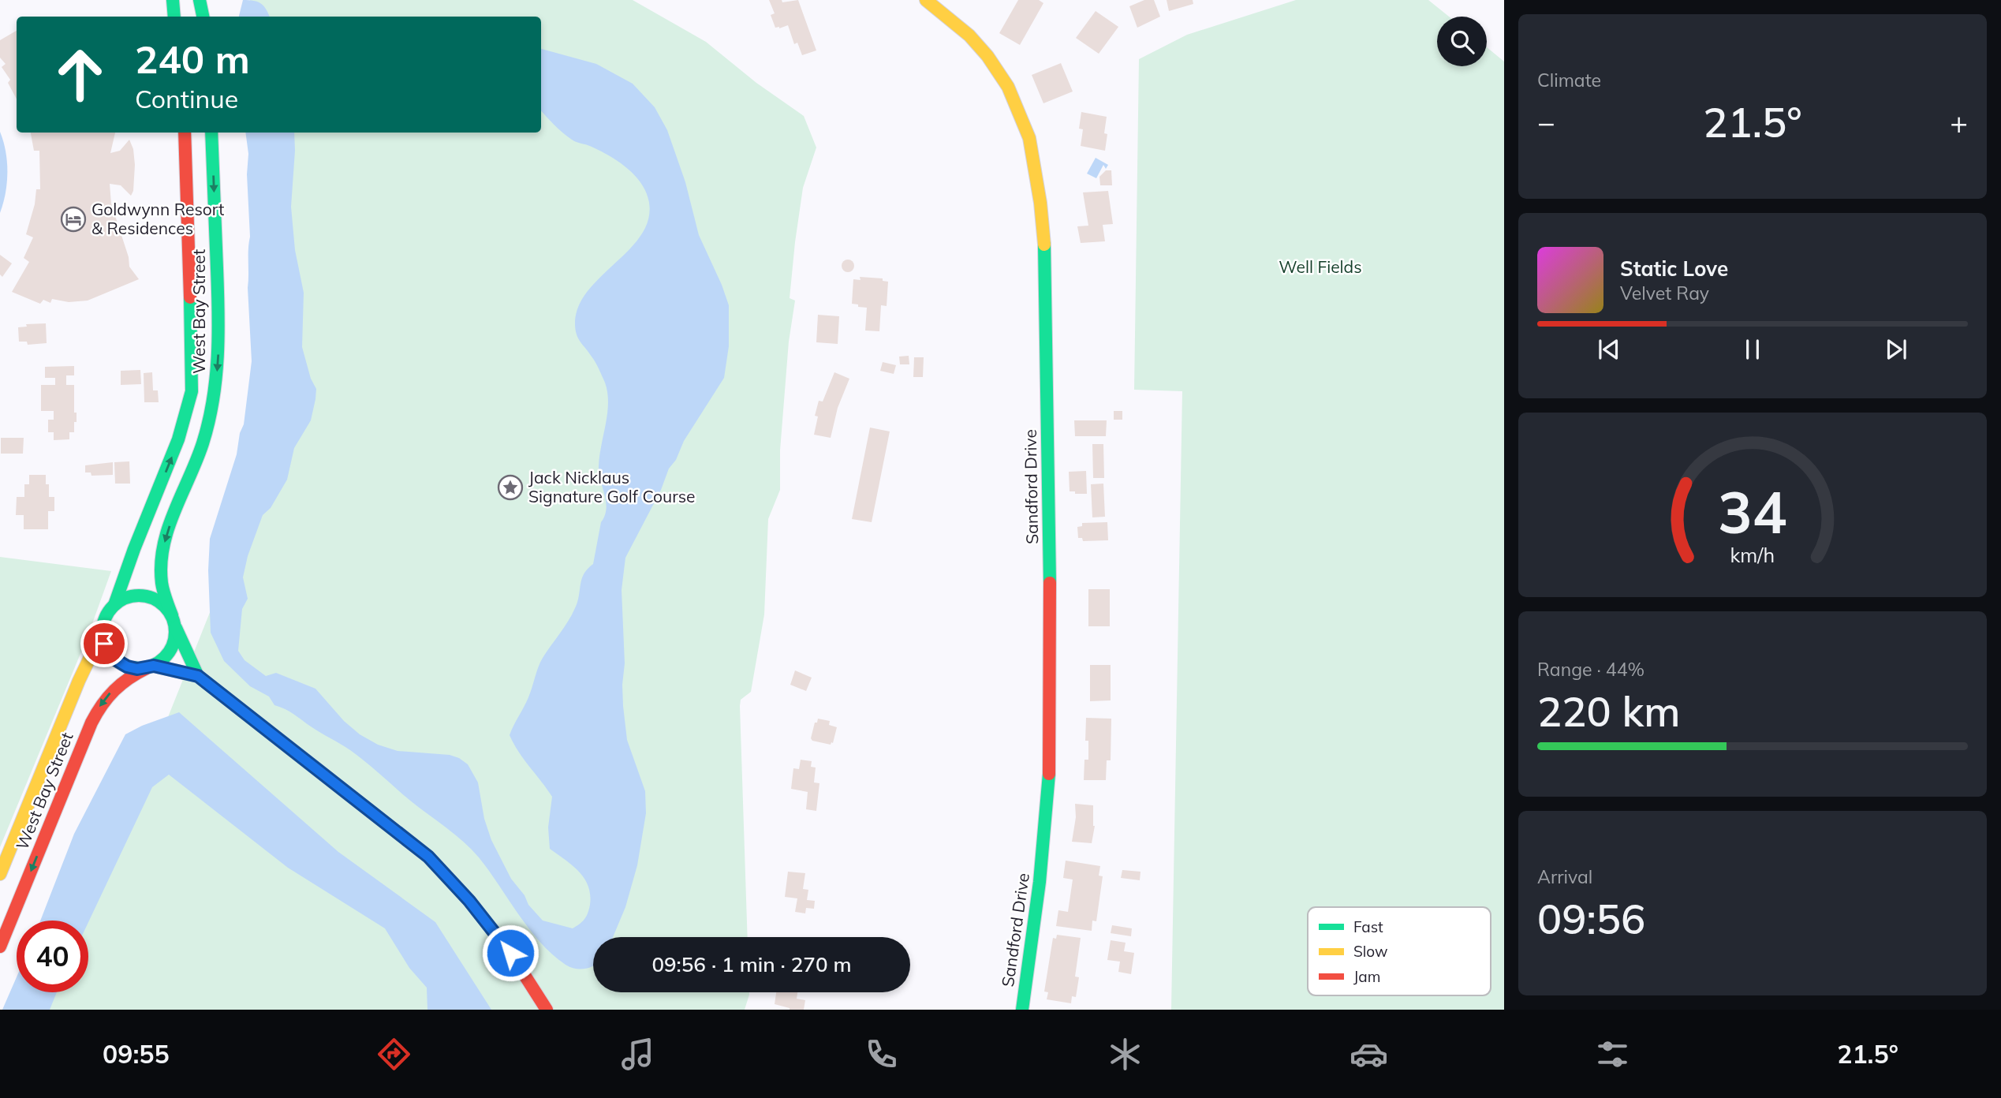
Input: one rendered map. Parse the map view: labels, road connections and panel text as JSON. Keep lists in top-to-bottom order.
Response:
{
  "streets": {
    "main road": ["West Bay Street", "Sandford Drive"]
  },
  "parks": ["Well Fields"],
  "places": {
    "hotel": ["Goldwynn Resort & Residences"],
    "place": ["Jack Nicklaus Signature Golf Course"]
  },
  "legend": ["Fast", "Slow", "Jam"],
  "page": {
    "tile": [
      "Climate",
      ["Range · 44%", "220 km"],
      ["Arrival", "09:56"]
    ],
    "turn": ["240 m", "Continue"],
    "heat": ["−", "21.5°", "+"],
    "song": ["Static Love", "Velvet Ray"],
    "limit": "40",
    "trip": "09:56 · 1 min · 270 m",
    "tabs": ["09:55", "21.5°"],
    "gauge": ["34", "km/h"]
  }
}
